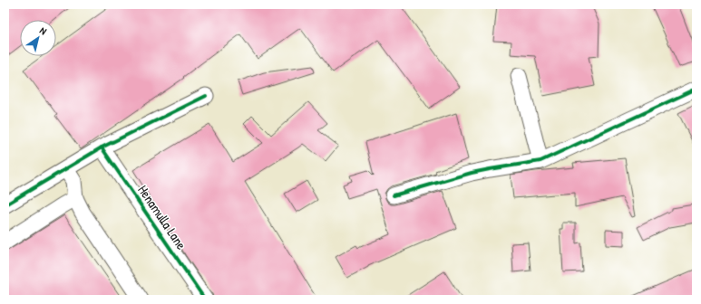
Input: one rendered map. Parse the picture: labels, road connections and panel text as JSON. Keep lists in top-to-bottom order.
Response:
{
  "streets": {
    "street": ["Henamulla Lane"]
  },
  "north": "top right"
}
